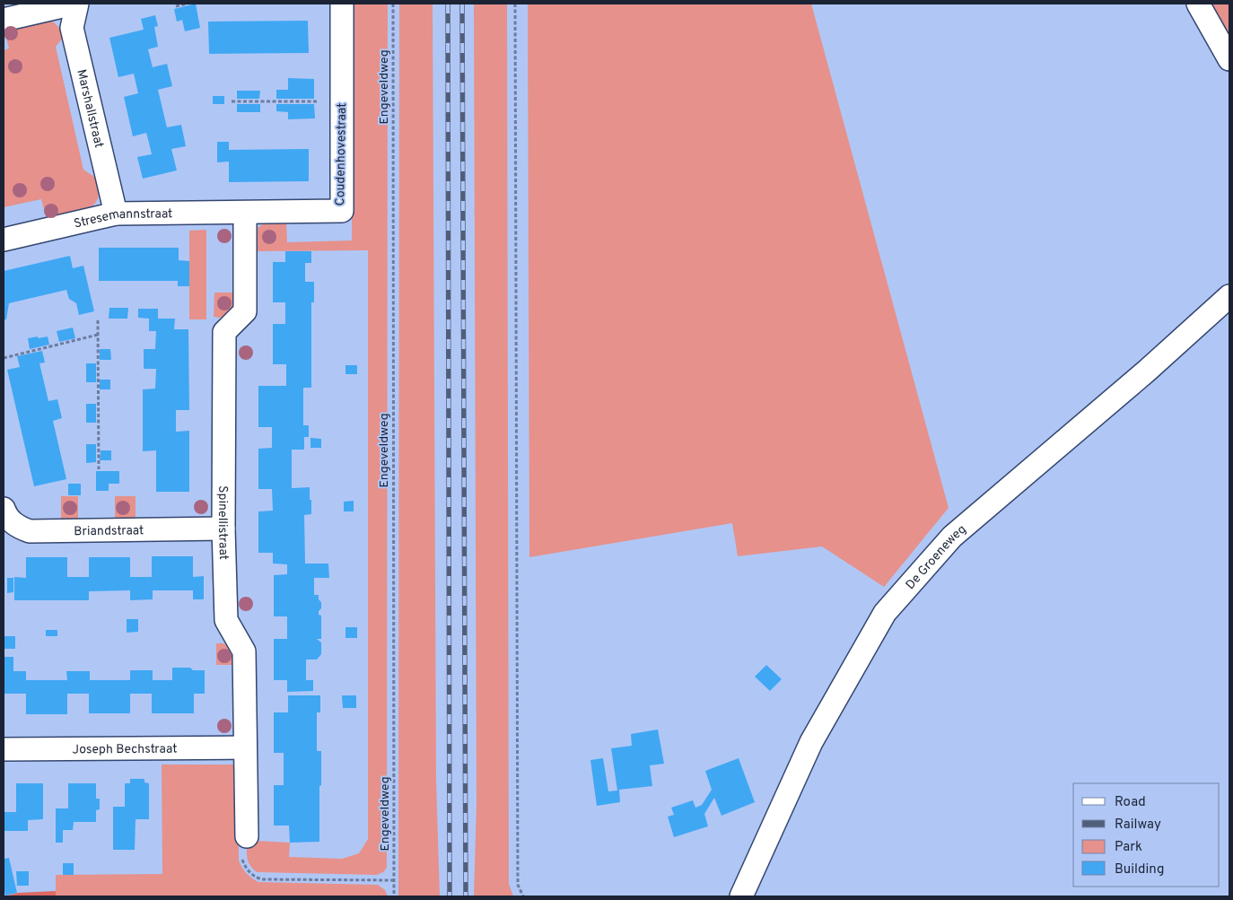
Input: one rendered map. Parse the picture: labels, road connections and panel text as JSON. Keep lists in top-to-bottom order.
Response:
{
  "streets": {
    "street": [
      "Marshallstraat",
      "Coudenhovestraat",
      "Stresemannstraat",
      "Spinellistraat",
      "Briandstraat",
      "De Groeneweg",
      "Joseph Bechstraat"
    ],
    "path": ["Engeveldweg"]
  },
  "crossings": [
    ["Marshallstraat", "Stresemannstraat"],
    ["Coudenhovestraat", "Stresemannstraat"],
    ["Coudenhovestraat", "Spinellistraat"],
    ["Stresemannstraat", "Spinellistraat"],
    ["Spinellistraat", "Briandstraat"],
    ["Spinellistraat", "Joseph Bechstraat"]
  ],
  "legend": [
    "Road",
    "Railway",
    "Park",
    "Building"
  ]
}
